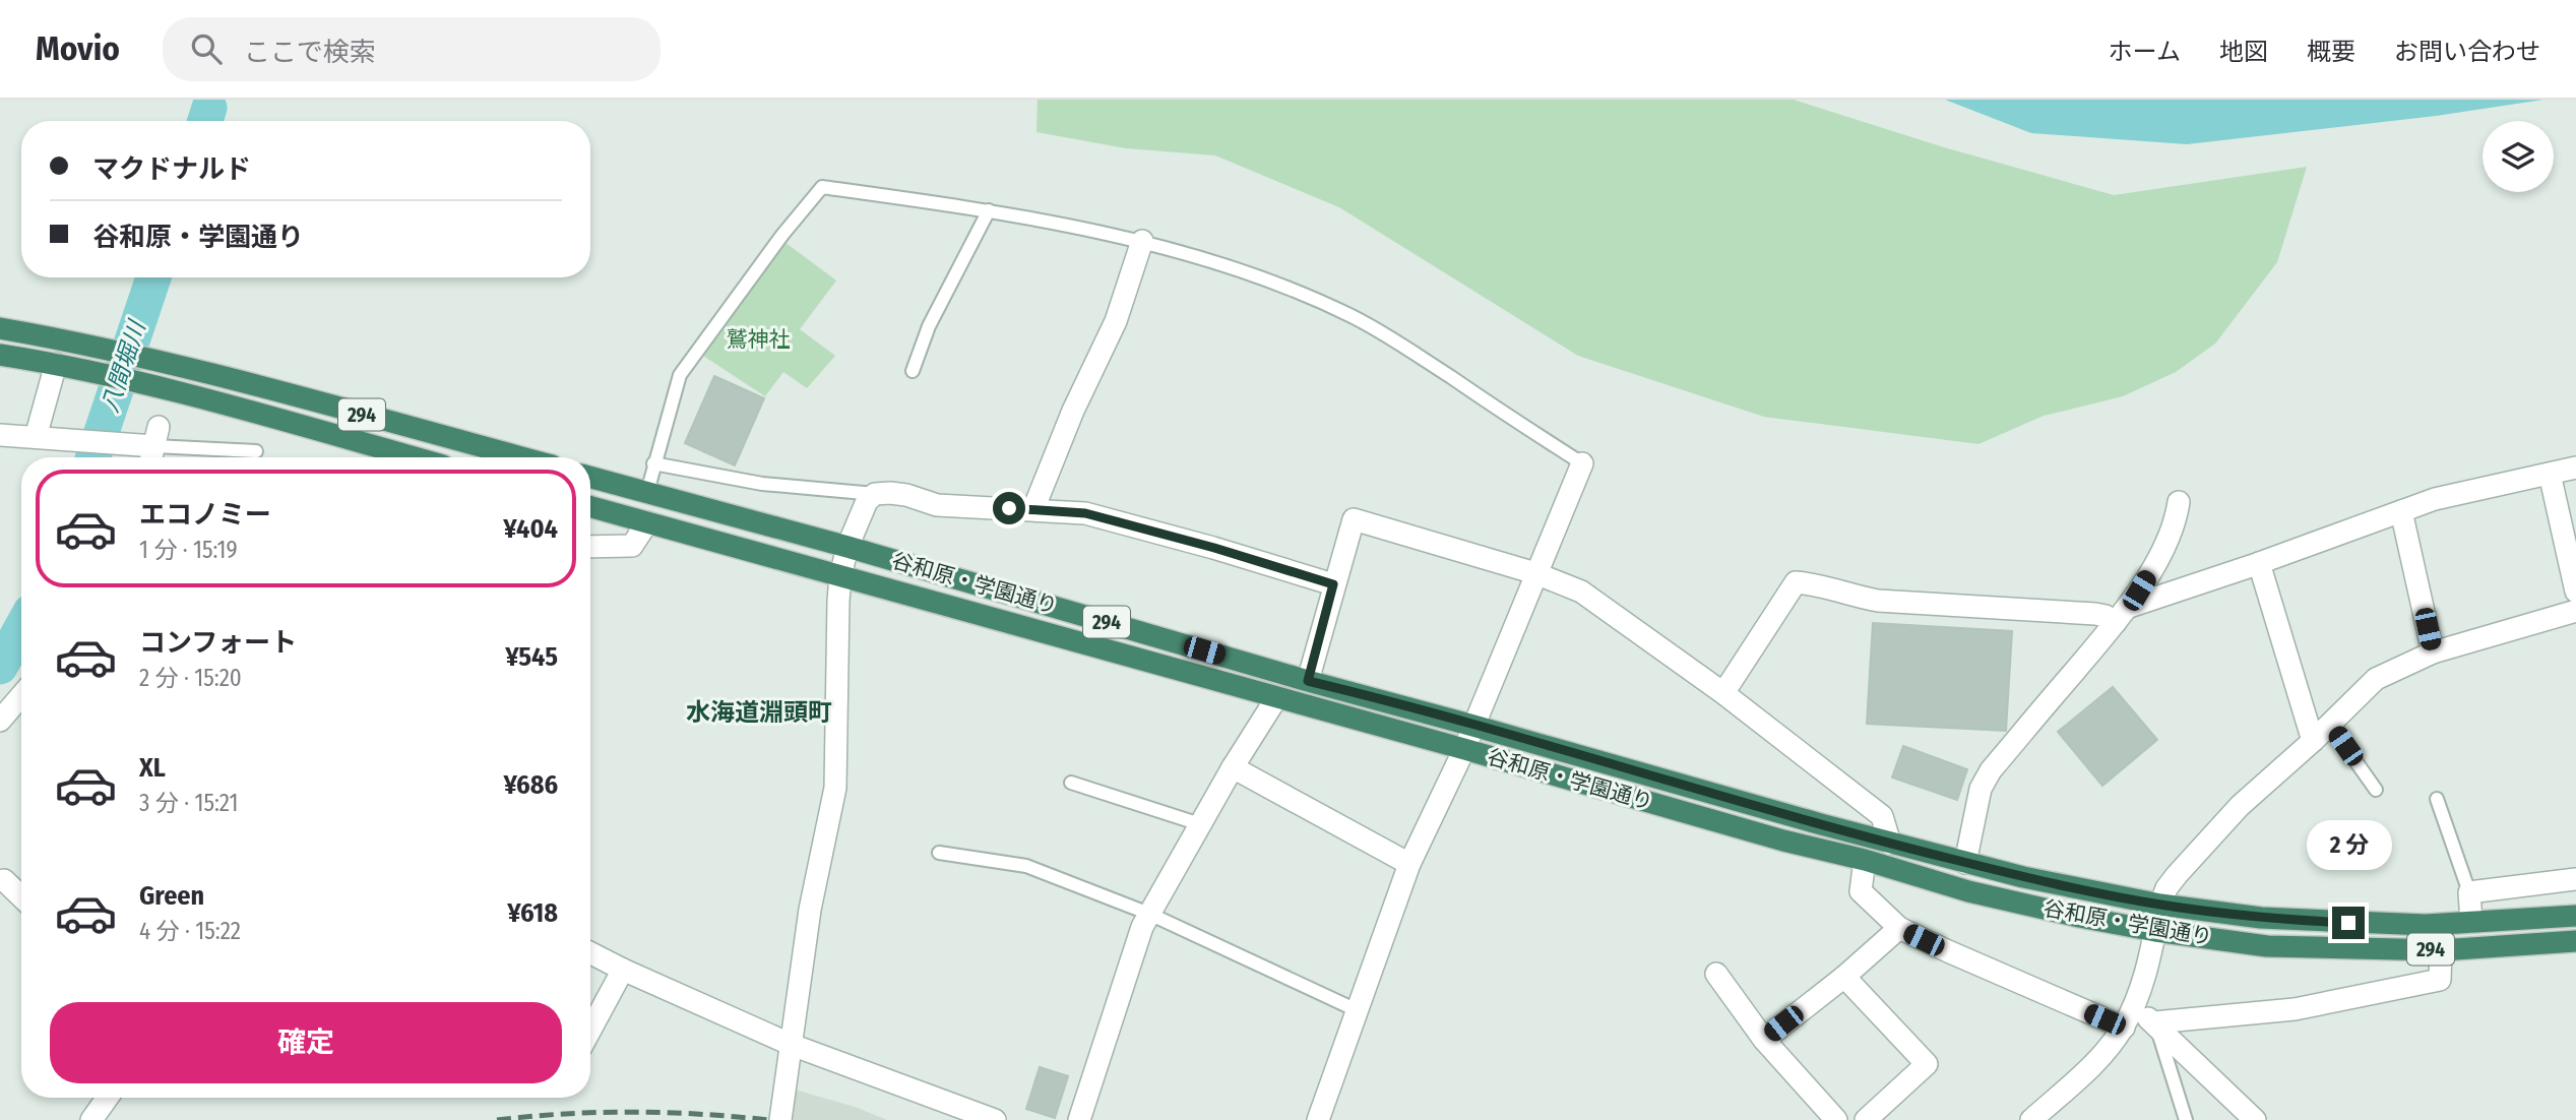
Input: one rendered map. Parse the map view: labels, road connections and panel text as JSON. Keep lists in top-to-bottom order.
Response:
{
  "streets": {
    "highway": ["294", "谷和原・学園通り"]
  },
  "districts": ["水海道淵頭町"],
  "water": ["八間堀川"],
  "parks": ["鷲神社"],
  "page": {
    "header": "Movio",
    "search": "ここで検索",
    "nav": [
      "ホーム",
      "地図",
      "概要",
      "お問い合わせ"
    ],
    "banner": ["マクドナルド", "谷和原・学園通り"],
    "list": [
      {
        "name": "エコノミー",
        "note": "1 分 · 15:19",
        "value": "¥404"
      },
      {
        "name": "コンフォート",
        "note": "2 分 · 15:20",
        "value": "¥545"
      },
      {
        "name": "XL",
        "note": "3 分 · 15:21",
        "value": "¥686"
      },
      {
        "name": "Green",
        "note": "4 分 · 15:22",
        "value": "¥618"
      }
    ],
    "bubble": "2 分",
    "buttons": "確定"
  }
}
